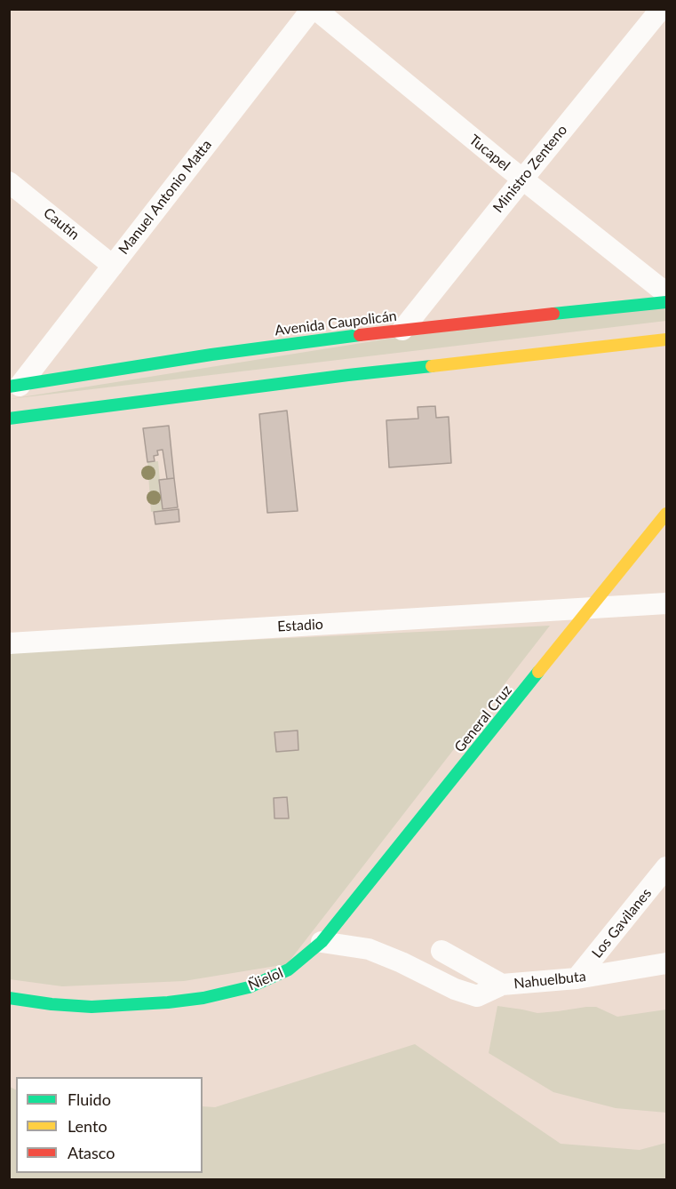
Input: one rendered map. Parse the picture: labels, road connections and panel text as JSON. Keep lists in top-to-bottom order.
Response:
{
  "streets": {
    "main road": ["Avenida Caupolicán", "General Cruz", "Ñielol"],
    "street": [
      "Tucapel",
      "Ministro Zenteno",
      "Manuel Antonio Matta",
      "Cautín",
      "Estadio",
      "Los Gavilanes",
      "Nahuelbuta"
    ]
  },
  "crossings": [
    ["Tucapel", "Ministro Zenteno"],
    ["Tucapel", "Manuel Antonio Matta"],
    ["Ministro Zenteno", "Avenida Caupolicán"],
    ["Manuel Antonio Matta", "Cautín"],
    ["Manuel Antonio Matta", "Avenida Caupolicán"],
    ["Estadio", "General Cruz"],
    ["General Cruz", "Ñielol"],
    ["Los Gavilanes", "Nahuelbuta"]
  ],
  "legend": ["Fluido", "Lento", "Atasco"]
}
